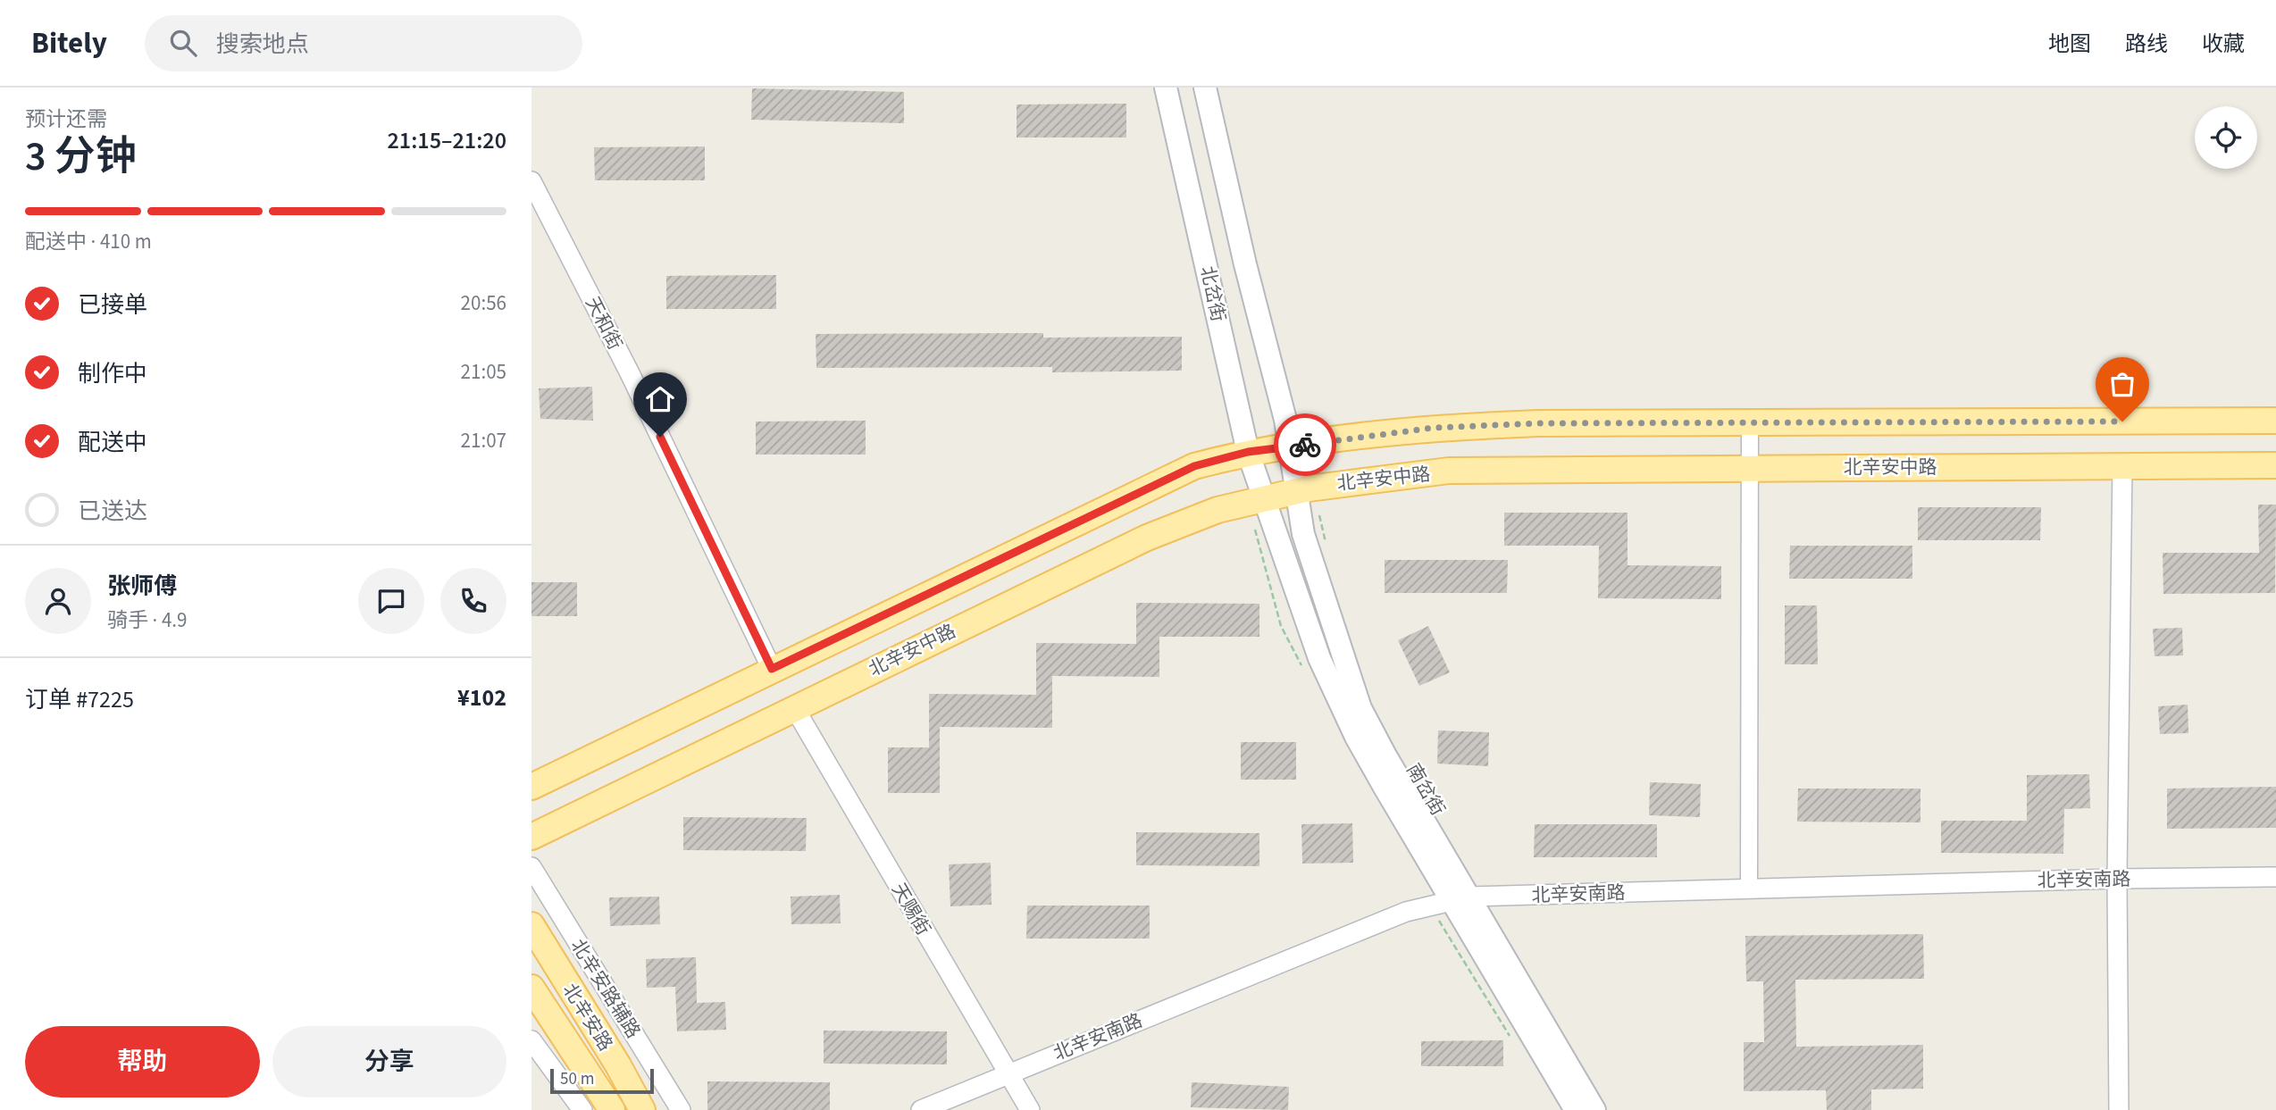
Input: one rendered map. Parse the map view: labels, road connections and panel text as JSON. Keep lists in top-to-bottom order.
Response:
{
  "streets": {
    "main road": [
      "北岔街",
      "北辛安中路",
      "南岔街",
      "北辛安路"
    ],
    "street": [
      "天和街",
      "北辛安南路",
      "天赐街",
      "北辛安路辅路"
    ]
  },
  "crossings": [
    ["北岔街", "北辛安中路"],
    ["北岔街", "南岔街"],
    ["北辛安中路", "南岔街"],
    ["北辛安中路", "天赐街"],
    ["南岔街", "北辛安南路"],
    ["北辛安南路", "天赐街"]
  ],
  "scale_bar": "50 m",
  "page": {
    "header": "Bitely",
    "search": "搜索地点",
    "nav": ["地图", "路线", "收藏"],
    "heading": ["3 分钟", "预计还需", "21:15–21:20"],
    "panel": [
      "张师傅",
      "骑手 · 4.9",
      "订单 #7225",
      "¥102"
    ],
    "bar": "配送中 · 410 m",
    "list": [
      ["已接单", "20:56"],
      ["制作中", "21:05"],
      ["配送中", "21:07"],
      "已送达"
    ],
    "buttons": ["帮助", "分享"],
    "scale": "50 m"
  }
}
